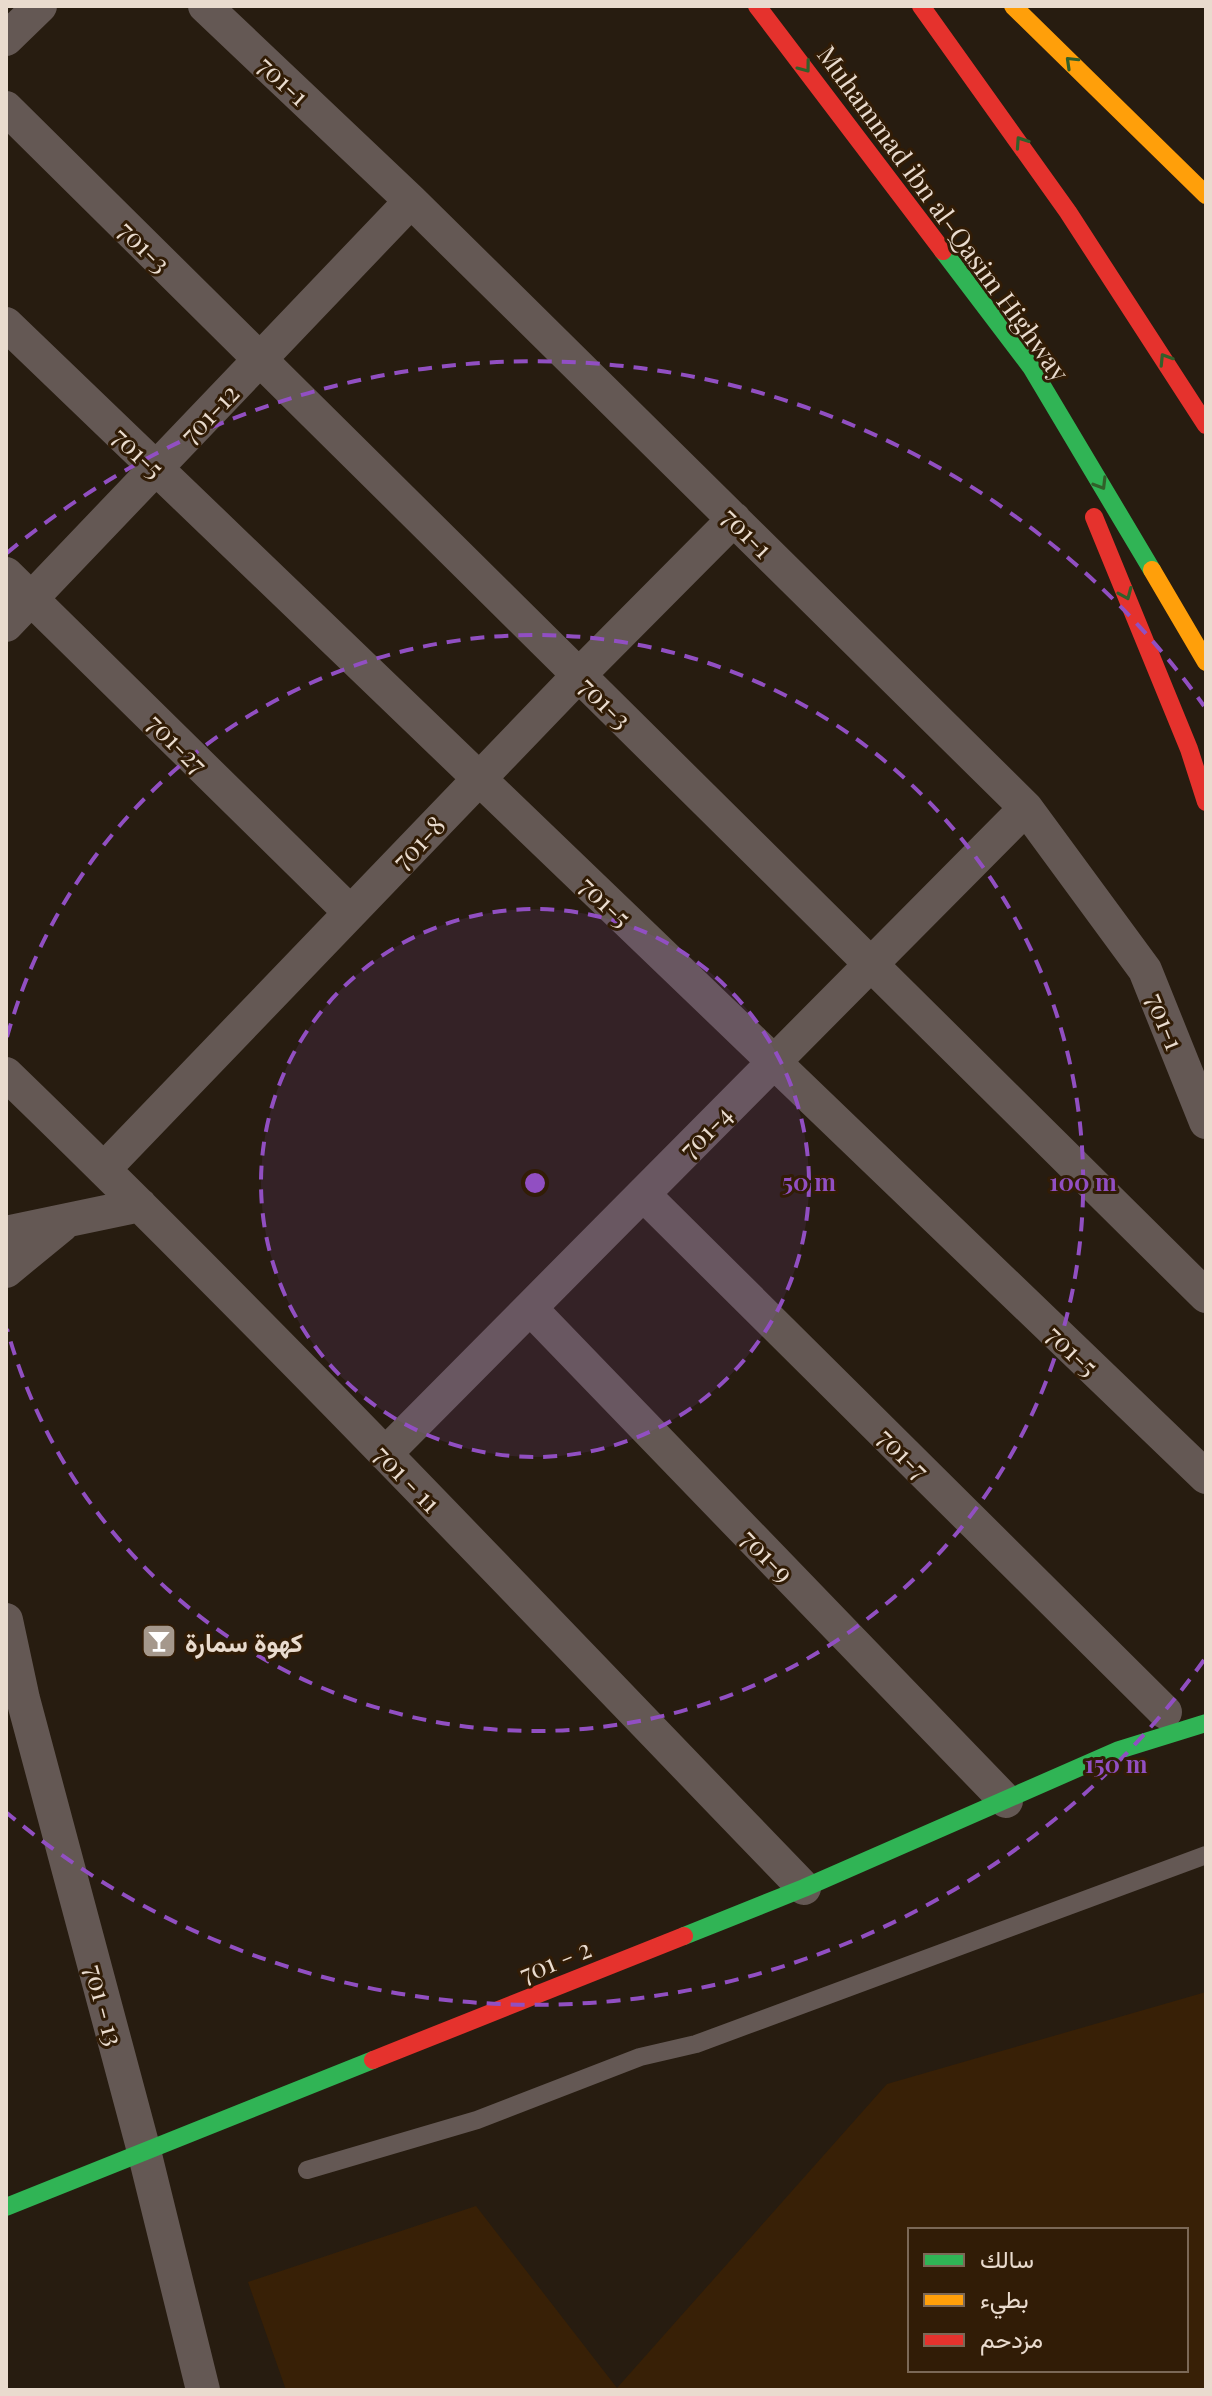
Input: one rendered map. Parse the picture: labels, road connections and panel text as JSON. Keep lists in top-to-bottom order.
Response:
{
  "streets": {
    "main road": ["Muhammad ibn al-Qasim Highway", "701 - 2"],
    "street": [
      "701-1",
      "701-3",
      "701-12",
      "701-5",
      "701-27",
      "701-8",
      "701-4",
      "701-7",
      "701 - 11",
      "701-9",
      "701 - 13"
    ]
  },
  "crossings": [
    ["701-1", "701-12"],
    ["701-1", "701-8"],
    ["701-1", "701-4"],
    ["701-3", "701-12"],
    ["701-3", "701-8"],
    ["701-3", "701-4"],
    ["701-12", "701-5"],
    ["701-12", "701-27"],
    ["701-5", "701-8"],
    ["701-5", "701-4"],
    ["701-27", "701-8"],
    ["701-8", "701 - 11"],
    ["701-4", "701-7"],
    ["701-4", "701 - 11"],
    ["701-4", "701-9"],
    ["701 - 11", "701 - 2"],
    ["701-9", "701 - 2"],
    ["701 - 2", "701 - 13"]
  ],
  "places": {
    "bar": ["كهوة سمارة"]
  },
  "legend": ["سالك", "بطيء", "مزدحم"],
  "rings": ["50 m", "100 m", "150 m"]
}
